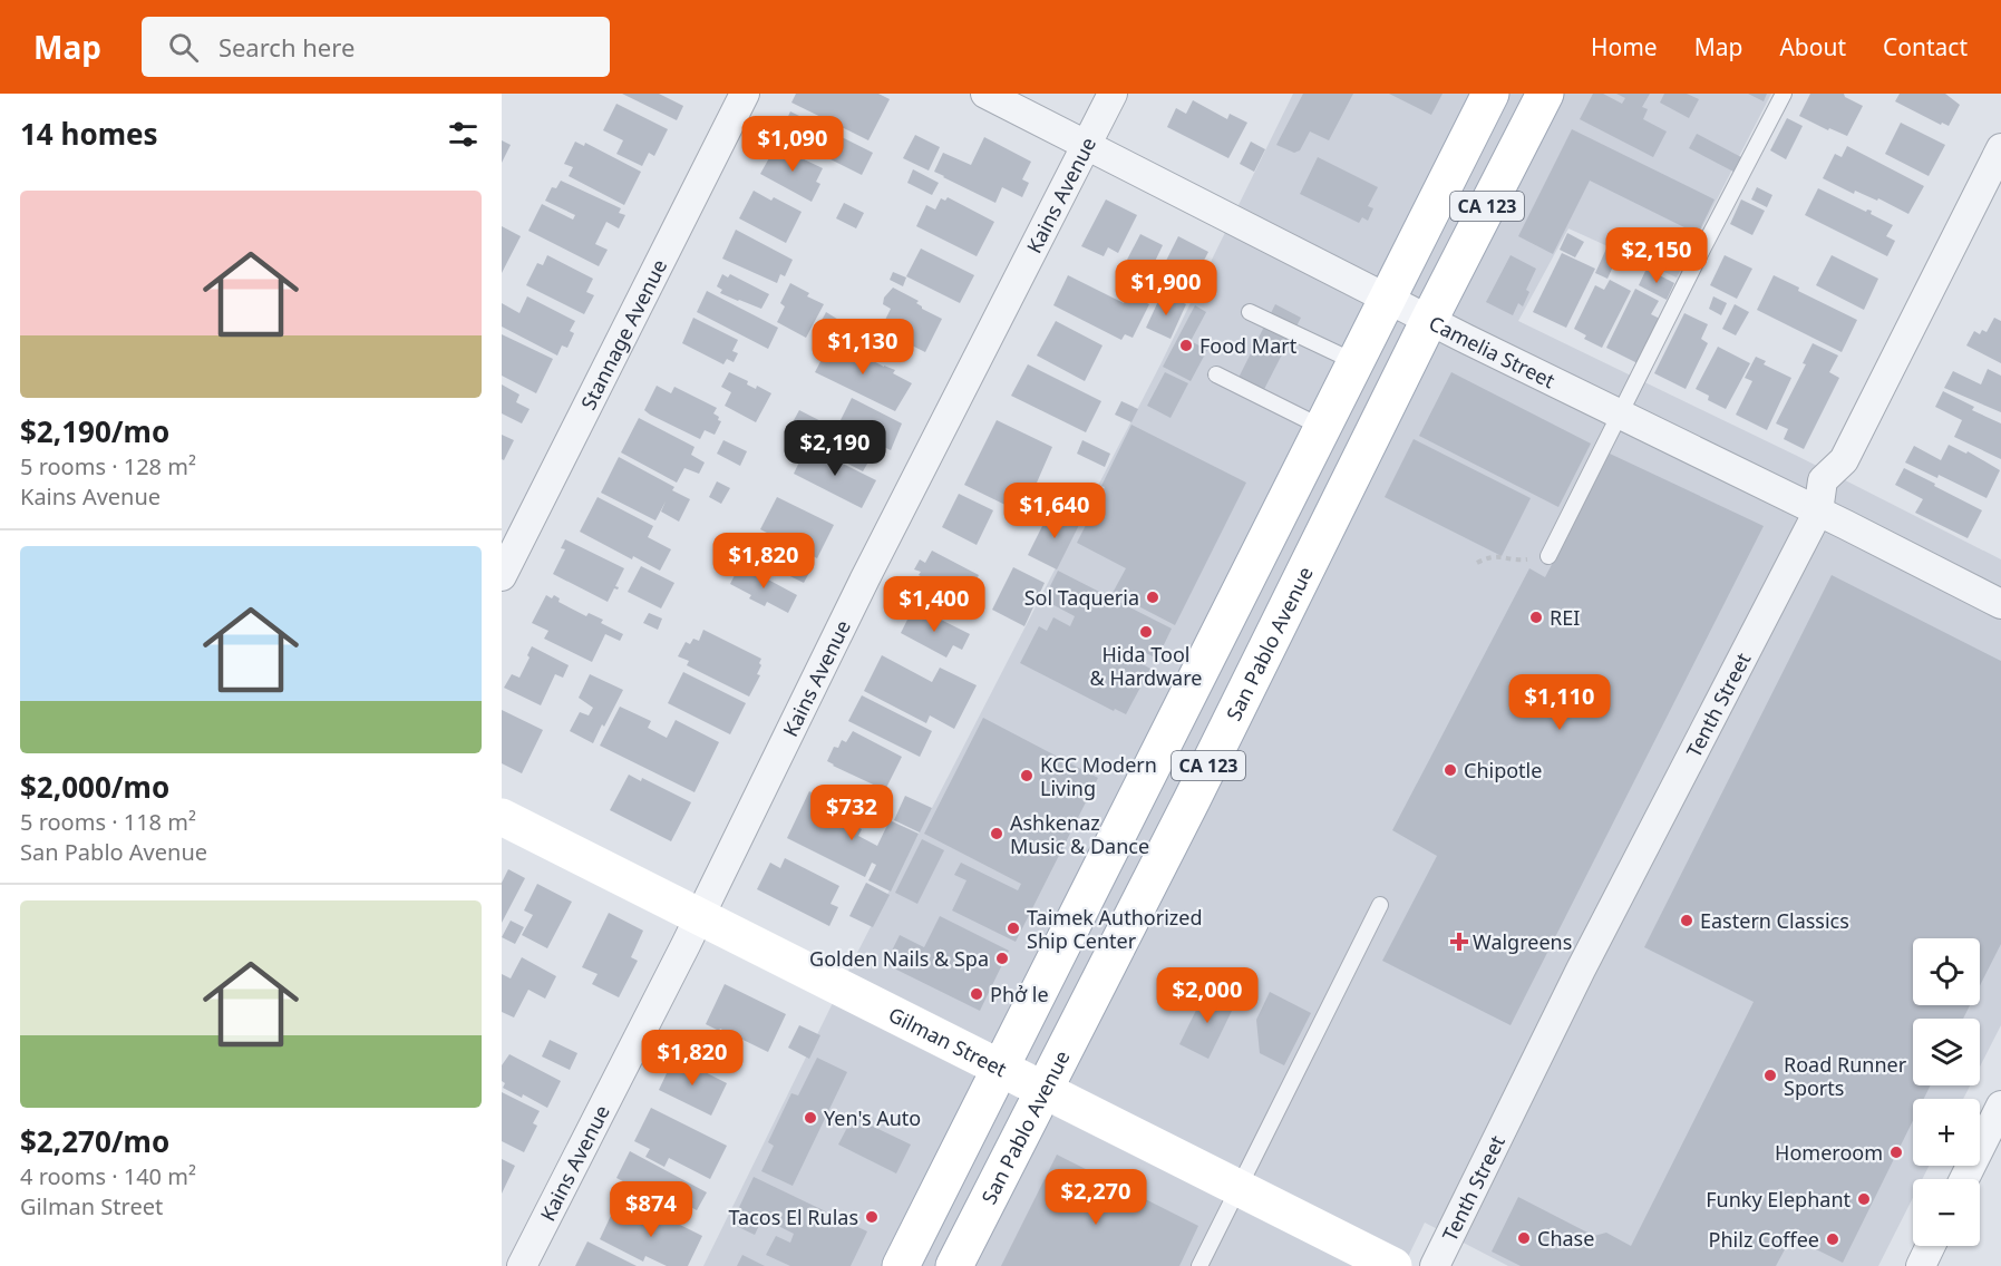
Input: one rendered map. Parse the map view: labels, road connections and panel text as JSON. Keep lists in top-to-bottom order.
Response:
{
  "streets": {
    "main road": ["CA 123", "San Pablo Avenue", "Gilman Street"],
    "street": [
      "Kains Avenue",
      "Stannage Avenue",
      "Camelia Street",
      "Tenth Street"
    ]
  },
  "crossings": [
    ["Kains Avenue", "Camelia Street"],
    ["Kains Avenue", "Gilman Street"],
    ["CA 123", "Camelia Street"],
    ["CA 123", "Gilman Street"],
    ["Camelia Street", "San Pablo Avenue"],
    ["Camelia Street", "Tenth Street"],
    ["San Pablo Avenue", "Gilman Street"]
  ],
  "places": {
    "other": [
      "Food Mart",
      "Sol Taqueria",
      "REI",
      "Hida Tool & Hardware",
      "Chipotle",
      "KCC Modern Living",
      "Ashkenaz Music & Dance",
      "Eastern Classics",
      "Taimek Authorized Ship Center",
      "Golden Nails & Spa",
      "Phở le",
      "Road Runner Sports",
      "Yen's Auto",
      "Homeroom",
      "Funky Elephant",
      "Tacos El Rulas",
      "Chase",
      "Philz Coffee"
    ],
    "health": ["Walgreens"]
  },
  "page": {
    "header": "Map",
    "search": "Search here",
    "nav": [
      "Home",
      "Map",
      "About",
      "Contact"
    ],
    "heading": "14 homes",
    "price": [
      "$1,090",
      "$2,150",
      "$1,900",
      "$1,130",
      "$2,190",
      "$1,640",
      "$1,820",
      "$1,400",
      "$1,110",
      "$732",
      "$2,000",
      "$1,820",
      "$2,270",
      "$874"
    ],
    "list": [
      {
        "name": "$2,190/mo",
        "note": "5 rooms · 128 m² · Kains Avenue"
      },
      {
        "name": "$2,000/mo",
        "note": "5 rooms · 118 m² · San Pablo Avenue"
      },
      {
        "name": "$2,270/mo",
        "note": "4 rooms · 140 m² · Gilman Street"
      }
    ],
    "map_buttons": ["+", "−"]
  }
}
